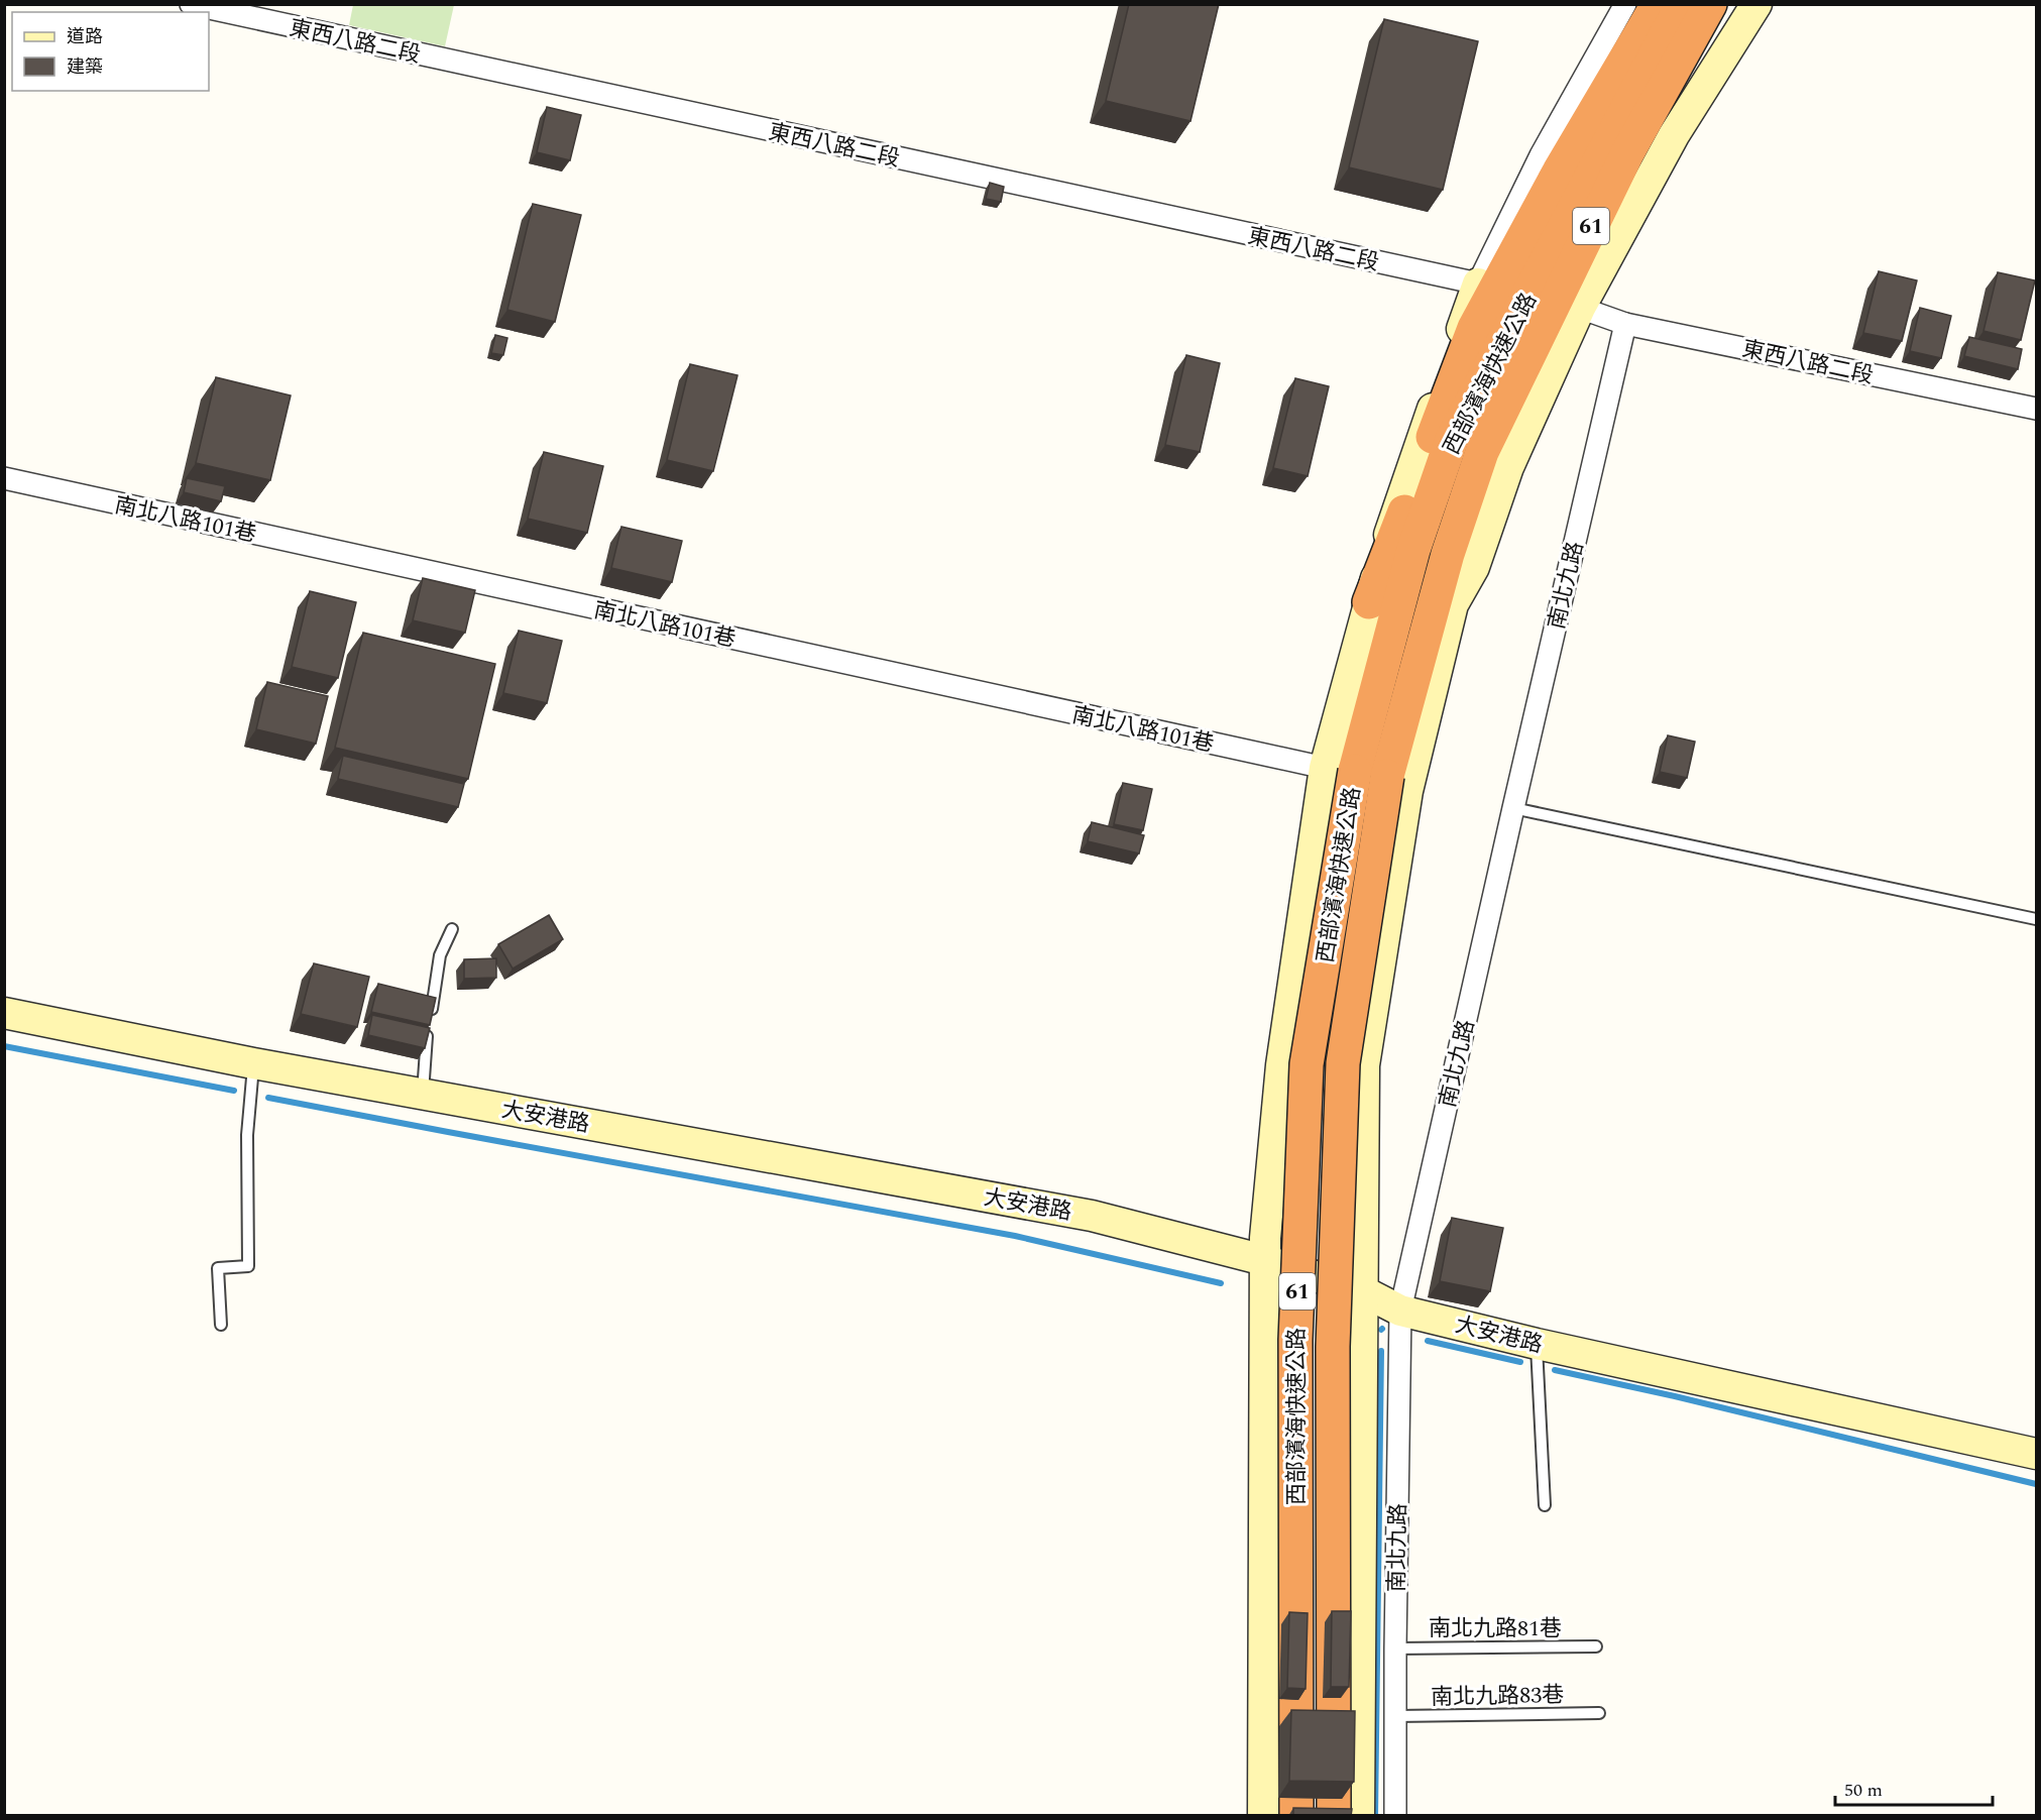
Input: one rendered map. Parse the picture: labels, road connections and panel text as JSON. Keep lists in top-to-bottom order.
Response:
{
  "streets": {
    "highway": ["61", "西部濱海快速公路"],
    "street": [
      "東西八路二段",
      "南北八路101巷",
      "南北九路",
      "大安港路"
    ],
    "lane": ["南北九路81巷", "南北九路83巷"]
  },
  "crossings": [
    ["東西八路二段", "南北九路"],
    ["西部濱海快速公路", "南北八路101巷"],
    ["南北九路", "大安港路"],
    ["南北九路", "南北九路81巷"],
    ["南北九路", "南北九路83巷"]
  ],
  "legend": ["道路", "建築"],
  "scale_bar": "50 m"
}
